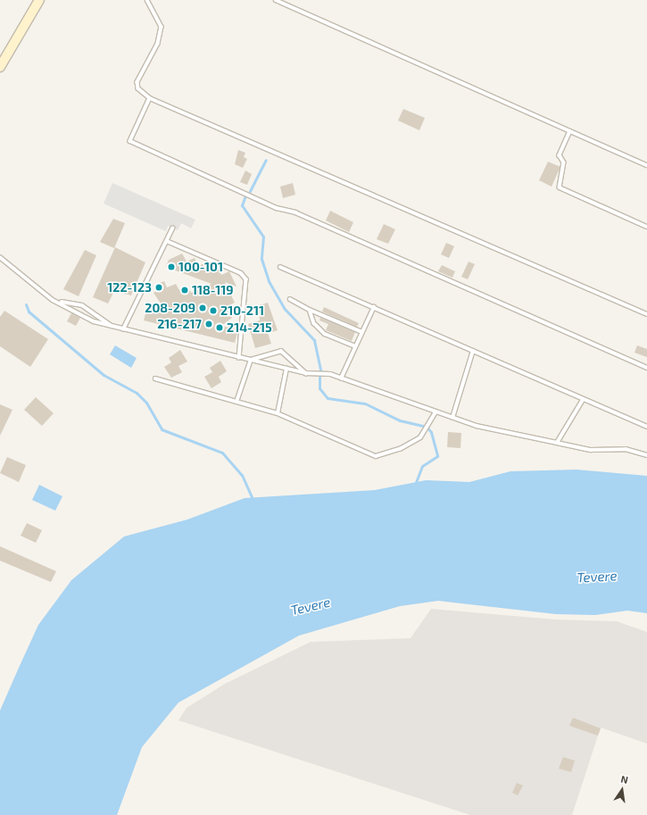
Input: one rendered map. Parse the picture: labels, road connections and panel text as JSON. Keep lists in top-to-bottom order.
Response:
{
  "water": ["Tevere"],
  "places": [
    "100-101",
    "122-123",
    "118-119",
    "208-209",
    "210-211",
    "216-217",
    "214-215"
  ],
  "north": "top"
}
